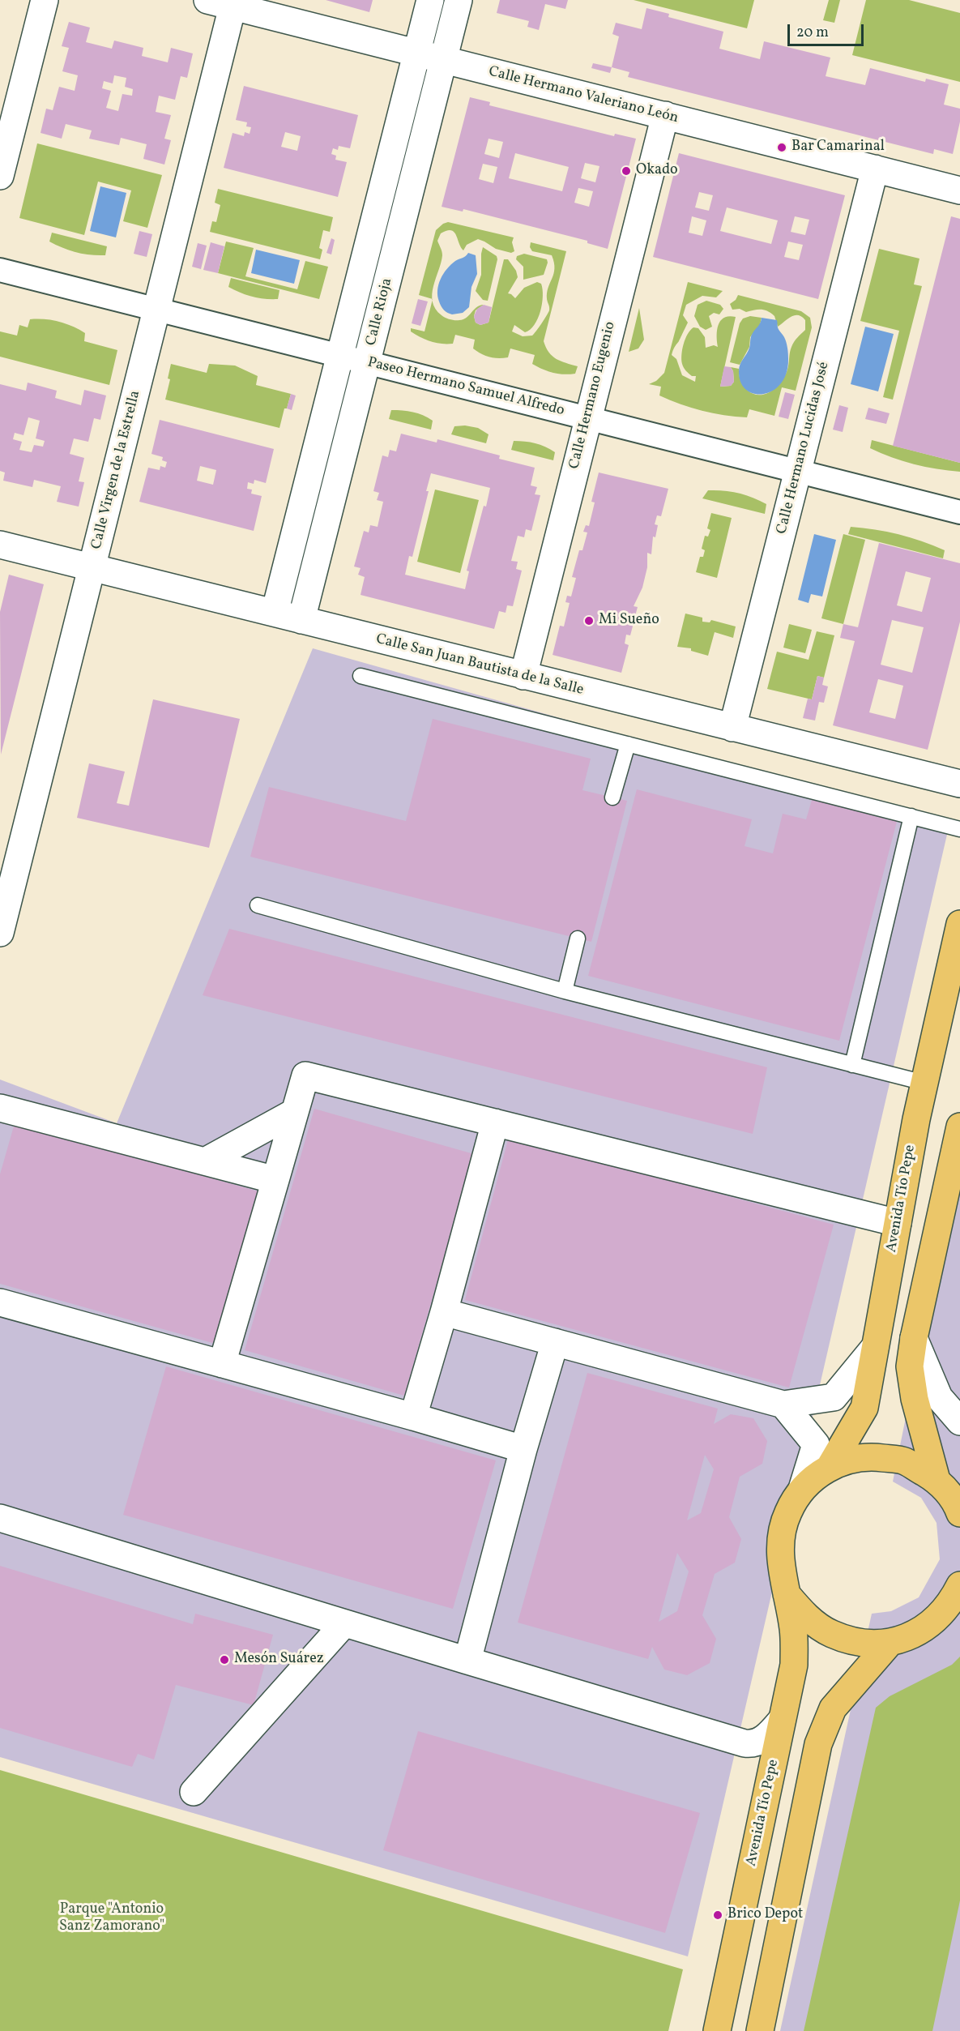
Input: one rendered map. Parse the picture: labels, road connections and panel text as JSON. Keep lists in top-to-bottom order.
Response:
{
  "streets": {
    "main road": ["Avenida Tío Pepe"],
    "street": [
      "Calle Hermano Valeriano León",
      "Calle Rioja",
      "Paseo Hermano Samuel Alfredo",
      "Calle Hermano Eugenio",
      "Calle Hermano Lucidas José",
      "Calle Virgen de la Estrella",
      "Calle San Juan Bautista de la Salle"
    ]
  },
  "crossings": [
    ["Calle Hermano Valeriano León", "Calle Rioja"],
    ["Calle Hermano Valeriano León", "Calle Hermano Eugenio"],
    ["Calle Hermano Valeriano León", "Calle Hermano Lucidas José"],
    ["Calle Hermano Valeriano León", "Calle Virgen de la Estrella"],
    ["Calle Rioja", "Paseo Hermano Samuel Alfredo"],
    ["Calle Rioja", "Calle San Juan Bautista de la Salle"],
    ["Paseo Hermano Samuel Alfredo", "Calle Hermano Eugenio"],
    ["Paseo Hermano Samuel Alfredo", "Calle Hermano Lucidas José"],
    ["Paseo Hermano Samuel Alfredo", "Calle Virgen de la Estrella"],
    ["Calle Hermano Eugenio", "Calle San Juan Bautista de la Salle"],
    ["Calle Hermano Lucidas José", "Calle San Juan Bautista de la Salle"],
    ["Calle Virgen de la Estrella", "Calle San Juan Bautista de la Salle"]
  ],
  "parks": ["Parque \"Antonio Sanz Zamorano\""],
  "places": [
    "Bar Camarinal",
    "Okado",
    "Mi Sueño",
    "Mesón Suárez",
    "Brico Depot"
  ],
  "scale_bar": "20 m"
}
